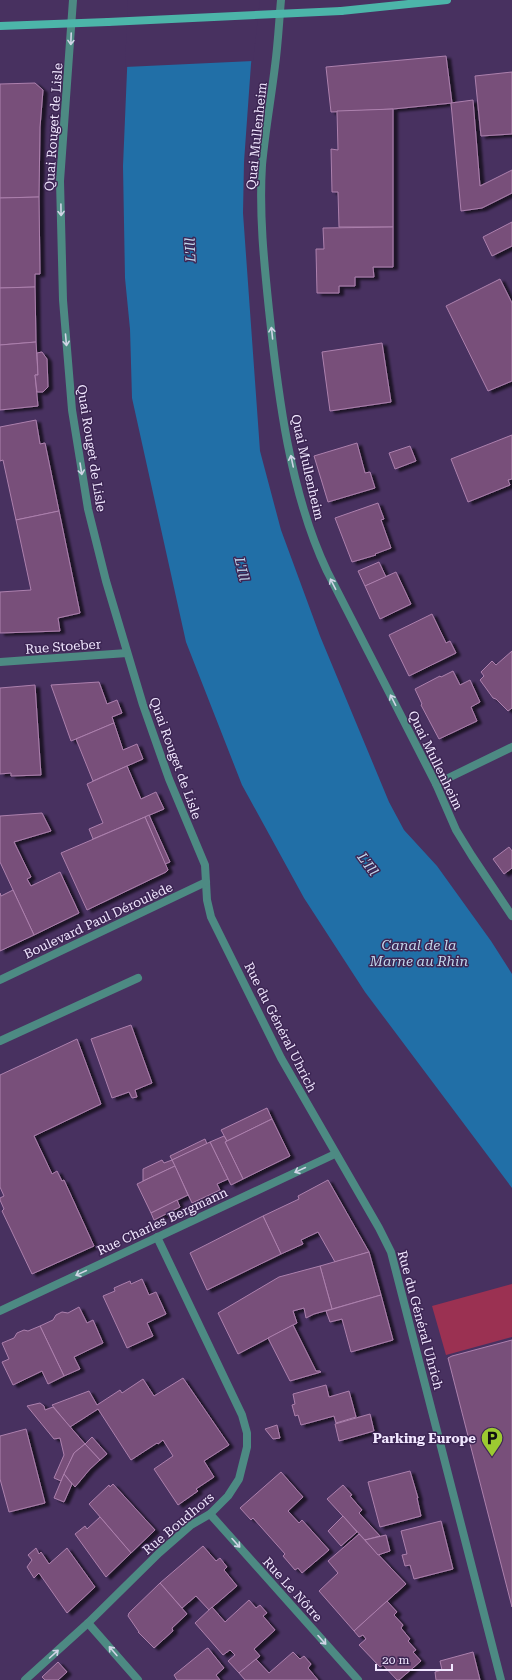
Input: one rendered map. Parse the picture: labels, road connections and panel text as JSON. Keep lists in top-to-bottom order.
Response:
{
  "streets": {
    "street": [
      "Quai Rouget de Lisle",
      "Quai Mullenheim",
      "Rue Stoeber",
      "Boulevard Paul Déroulède",
      "Rue du Général Uhrich",
      "Rue Charles Bergmann",
      "Rue Boudhors",
      "Rue Le Nôtre"
    ]
  },
  "crossings": [
    ["Quai Rouget de Lisle", "Rue Stoeber"],
    ["Quai Rouget de Lisle", "Boulevard Paul Déroulède"],
    ["Quai Rouget de Lisle", "Rue du Général Uhrich"],
    ["Boulevard Paul Déroulède", "Rue du Général Uhrich"],
    ["Rue du Général Uhrich", "Rue Charles Bergmann"],
    ["Rue Charles Bergmann", "Rue Boudhors"],
    ["Rue Boudhors", "Rue Le Nôtre"]
  ],
  "one_way": [
    "Quai Rouget de Lisle",
    "Quai Mullenheim",
    "Rue Charles Bergmann",
    "Rue Le Nôtre"
  ],
  "water": ["L'Ill", "Canal de la Marne au Rhin"],
  "places": {
    "parking": ["Parking Europe"]
  },
  "scale_bar": "20 m"
}
